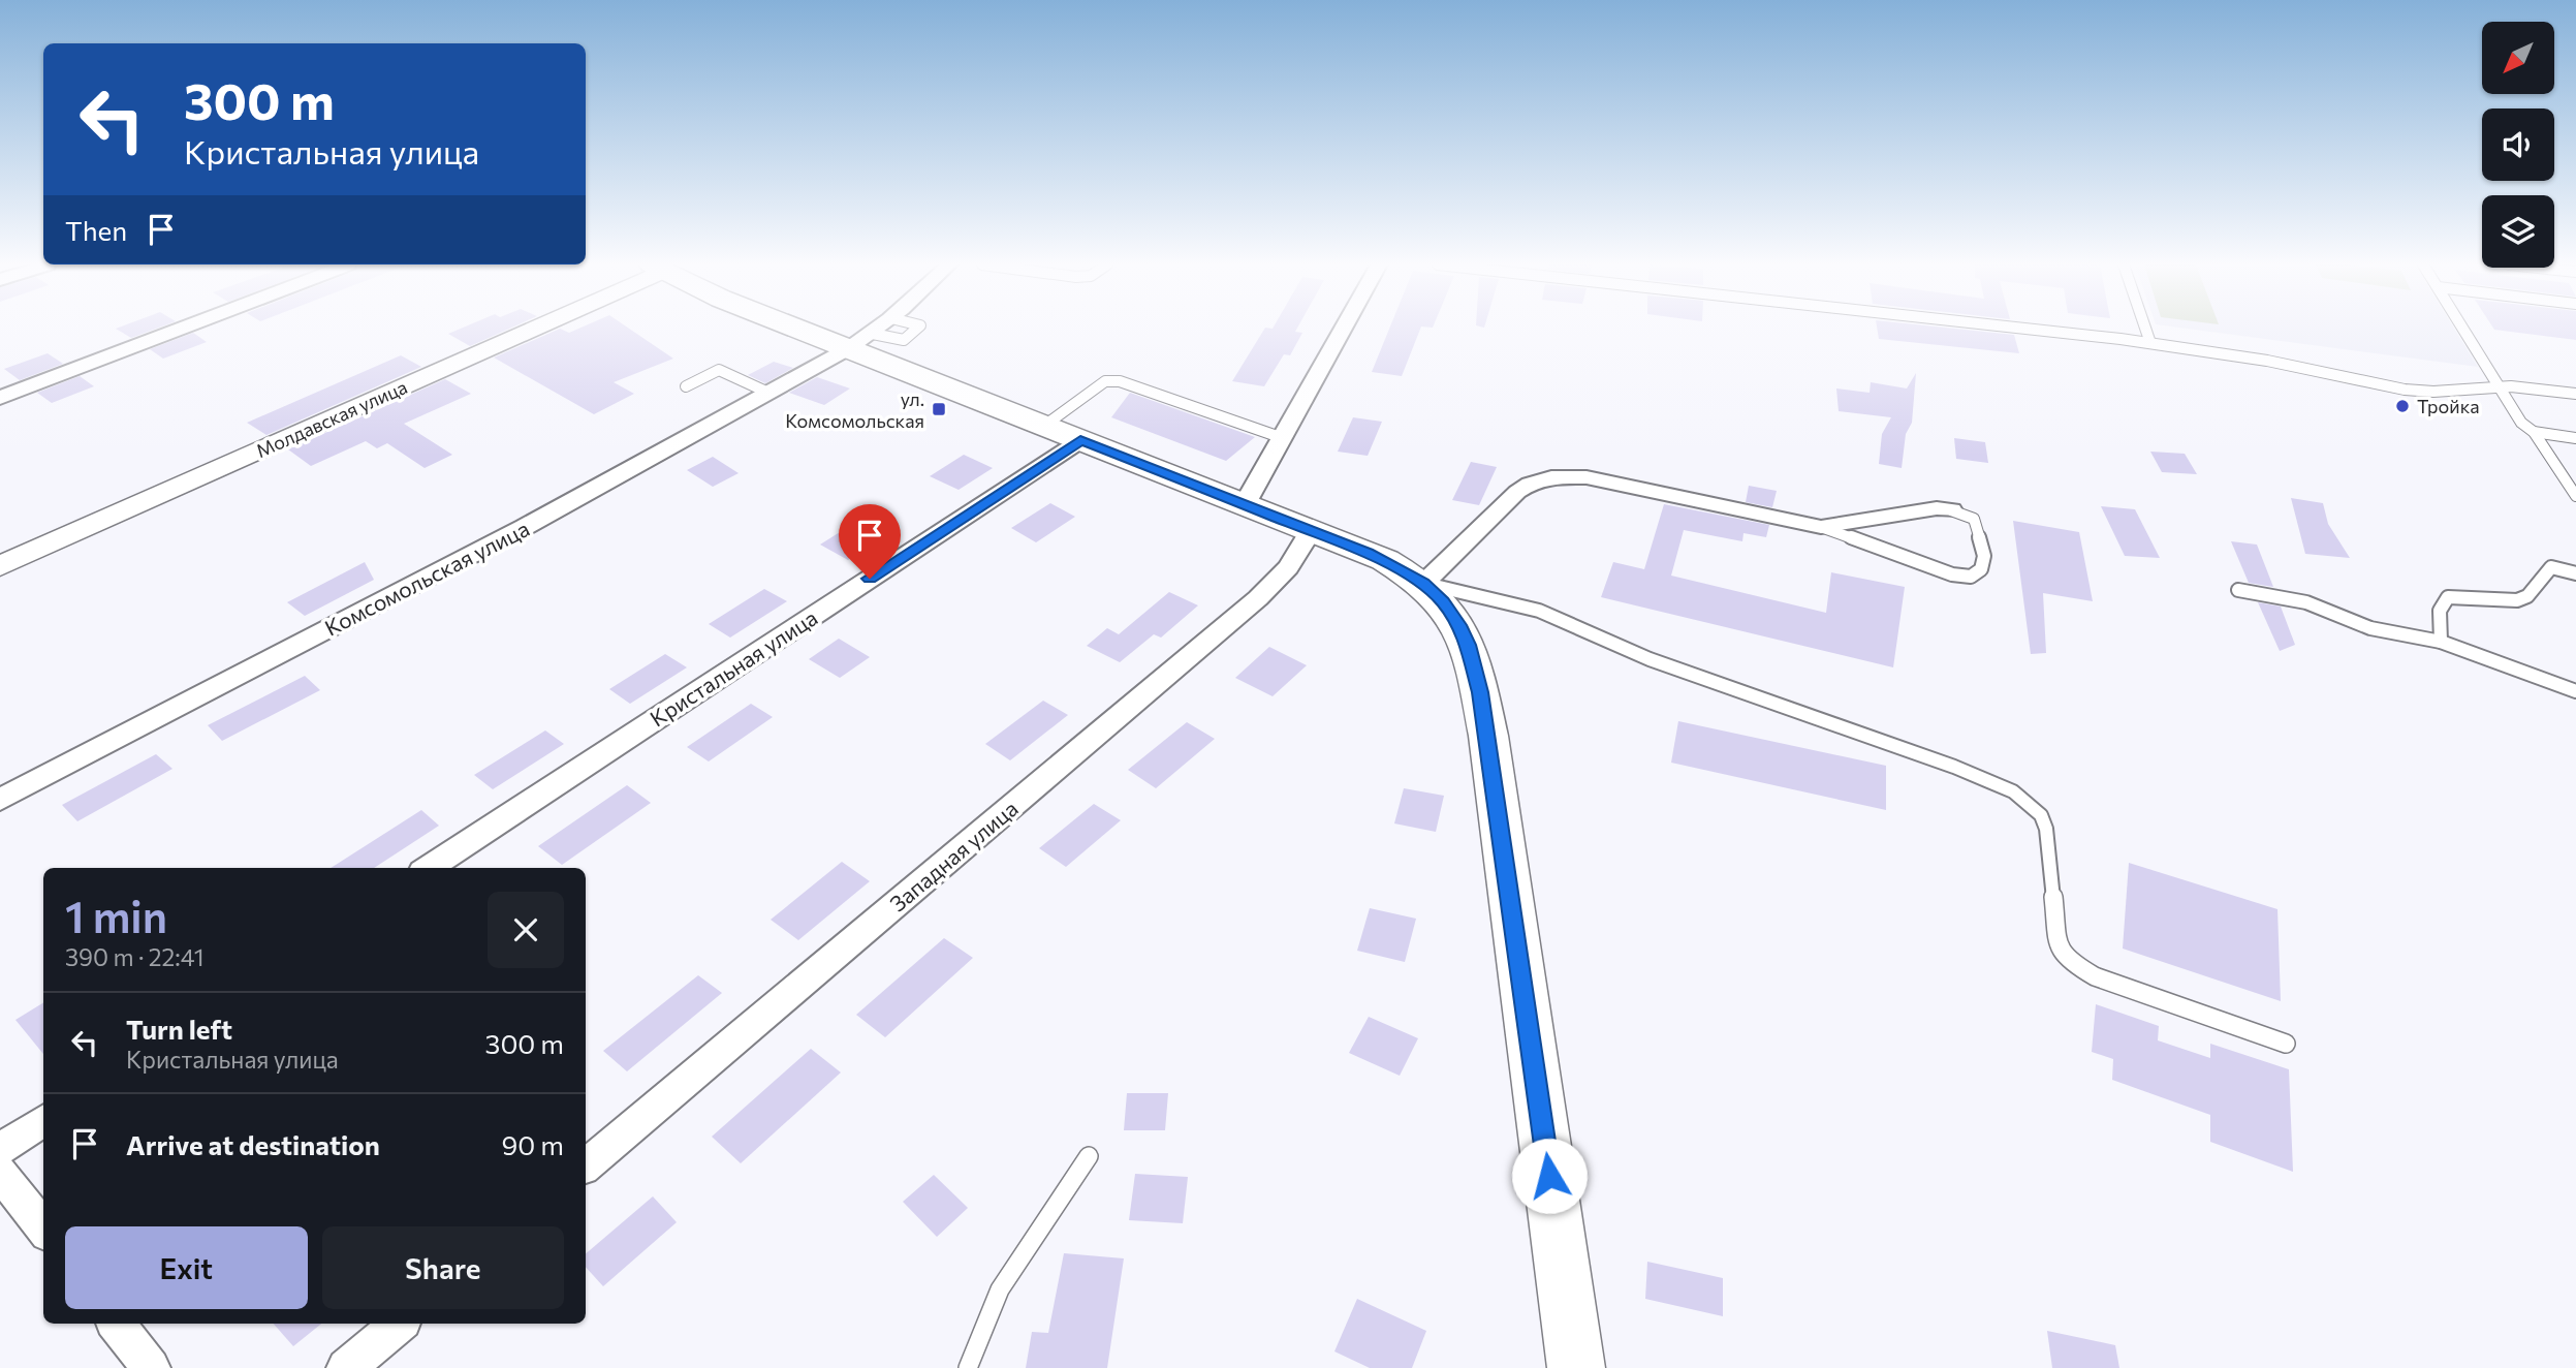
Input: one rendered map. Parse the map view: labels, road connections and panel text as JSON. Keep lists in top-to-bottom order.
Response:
{
  "streets": {
    "street": [
      "Молдавская улица",
      "Комсомольская улица",
      "Кристальная улица",
      "Западная улица"
    ]
  },
  "places": {
    "other": ["Тройка"],
    "transit": ["ул. Комсомольская"]
  },
  "north": "bottom left",
  "page": {
    "turn": ["300 m", "Кристальная улица"],
    "then": "Then",
    "heading": ["1 min", "390 m · 22:41"],
    "list": [
      {
        "name": "Turn left",
        "note": "Кристальная улица",
        "value": "300 m"
      },
      {
        "name": "Arrive at destination",
        "value": "90 m"
      }
    ],
    "buttons": ["Exit", "Share"]
  }
}
